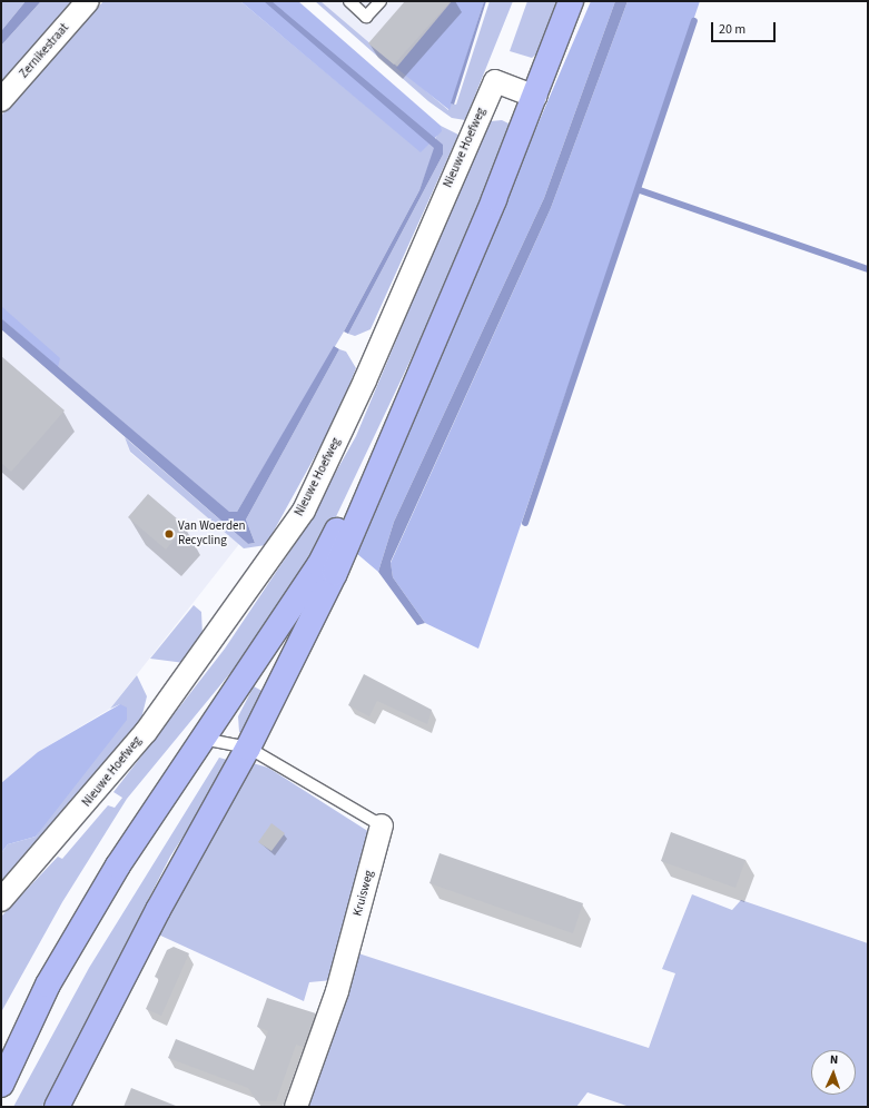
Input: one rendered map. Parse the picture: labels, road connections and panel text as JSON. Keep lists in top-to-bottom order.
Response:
{
  "streets": {
    "street": ["Zernikestraat", "Nieuwe Hoefweg", "Kruisweg"]
  },
  "places": ["Van Woerden Recycling"],
  "scale_bar": "20 m",
  "north": "top"
}
